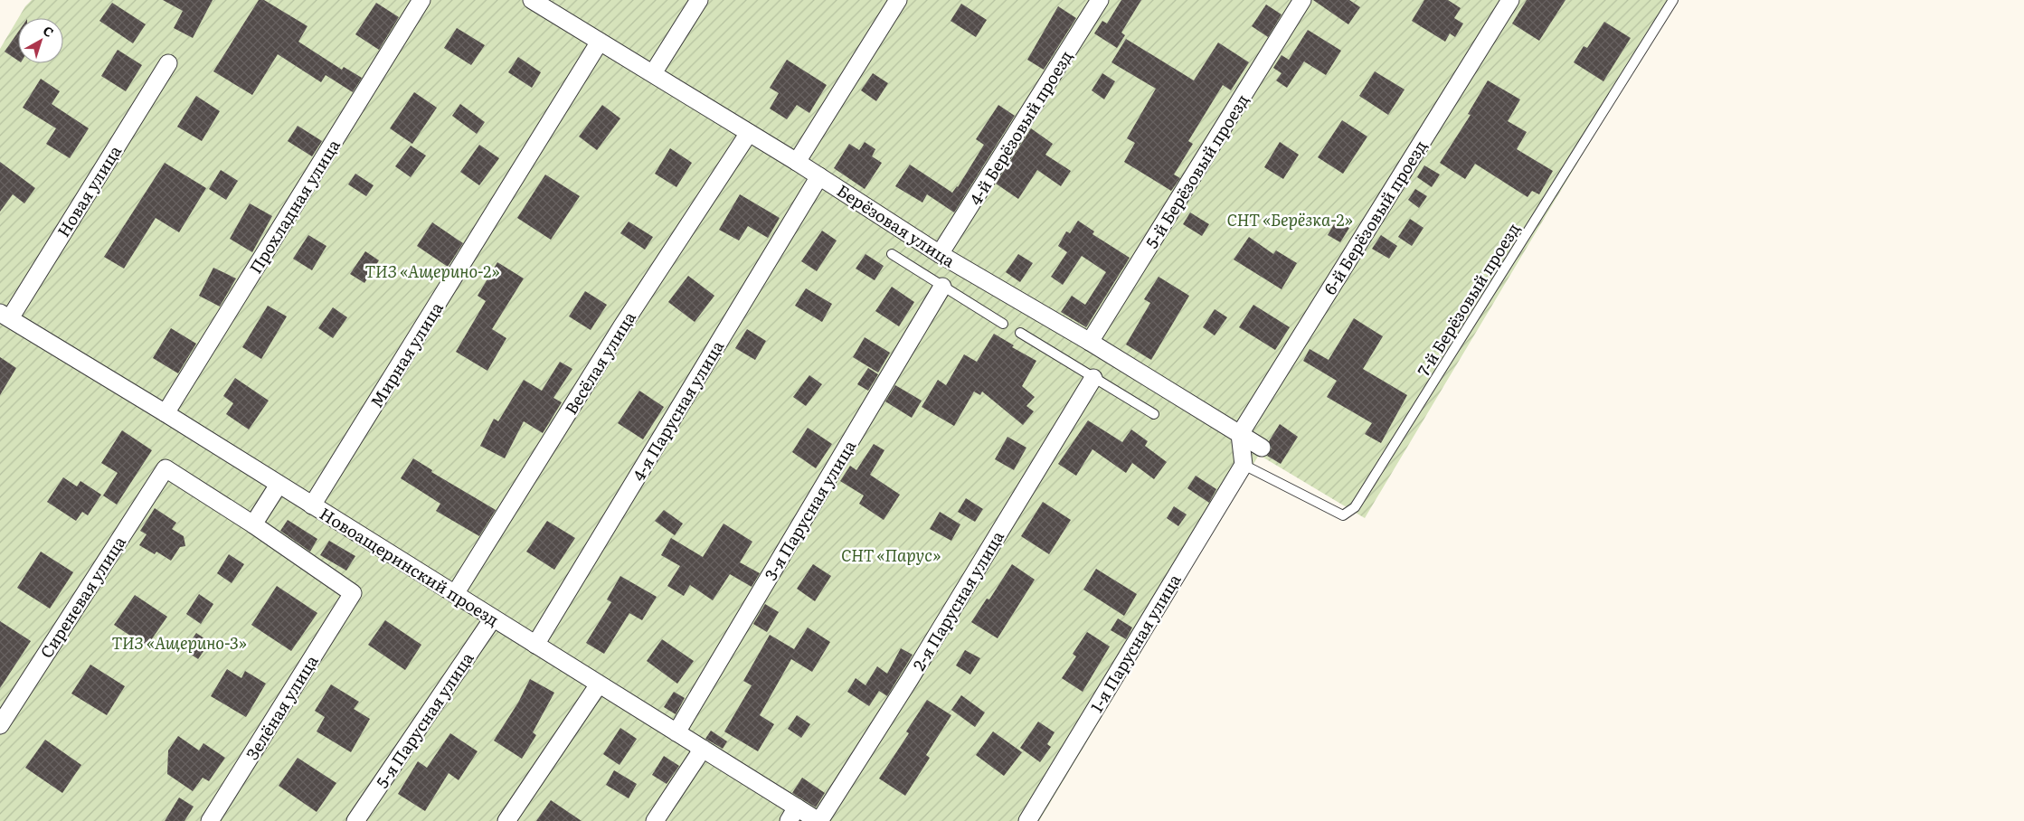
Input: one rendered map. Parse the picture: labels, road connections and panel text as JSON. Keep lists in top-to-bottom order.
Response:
{
  "streets": {
    "street": [
      "4-й Берёзовый проезд",
      "5-й Берёзовый проезд",
      "Новая улица",
      "Прохладная улица",
      "6-й Берёзовый проезд",
      "Берёзовая улица",
      "Мирная улица",
      "Весёлая улица",
      "4-я Парусная улица",
      "3-я Парусная улица",
      "Новоащеринский проезд",
      "Сиреневая улица",
      "2-я Парусная улица",
      "1-я Парусная улица",
      "Зелёная улица",
      "5-я Парусная улица"
    ],
    "lane": ["7-й Берёзовый проезд"]
  },
  "crossings": [
    ["4-й Берёзовый проезд", "Берёзовая улица"],
    ["5-й Берёзовый проезд", "Берёзовая улица"],
    ["Новая улица", "Новоащеринский проезд"],
    ["Прохладная улица", "Новоащеринский проезд"],
    ["6-й Берёзовый проезд", "Берёзовая улица"],
    ["Берёзовая улица", "Мирная улица"],
    ["Берёзовая улица", "Весёлая улица"],
    ["Берёзовая улица", "4-я Парусная улица"],
    ["7-й Берёзовый проезд", "1-я Парусная улица"],
    ["Мирная улица", "Новоащеринский проезд"],
    ["Весёлая улица", "Новоащеринский проезд"],
    ["4-я Парусная улица", "Новоащеринский проезд"],
    ["3-я Парусная улица", "Новоащеринский проезд"],
    ["Новоащеринский проезд", "2-я Парусная улица"],
    ["Новоащеринский проезд", "5-я Парусная улица"],
    ["Сиреневая улица", "Зелёная улица"]
  ],
  "parks": [
    "СНТ «Берёзка-2»",
    "ТИЗ «Ащерино-2»",
    "СНТ «Парус»",
    "ТИЗ «Ащерино-3»"
  ],
  "north": "top right"
}
